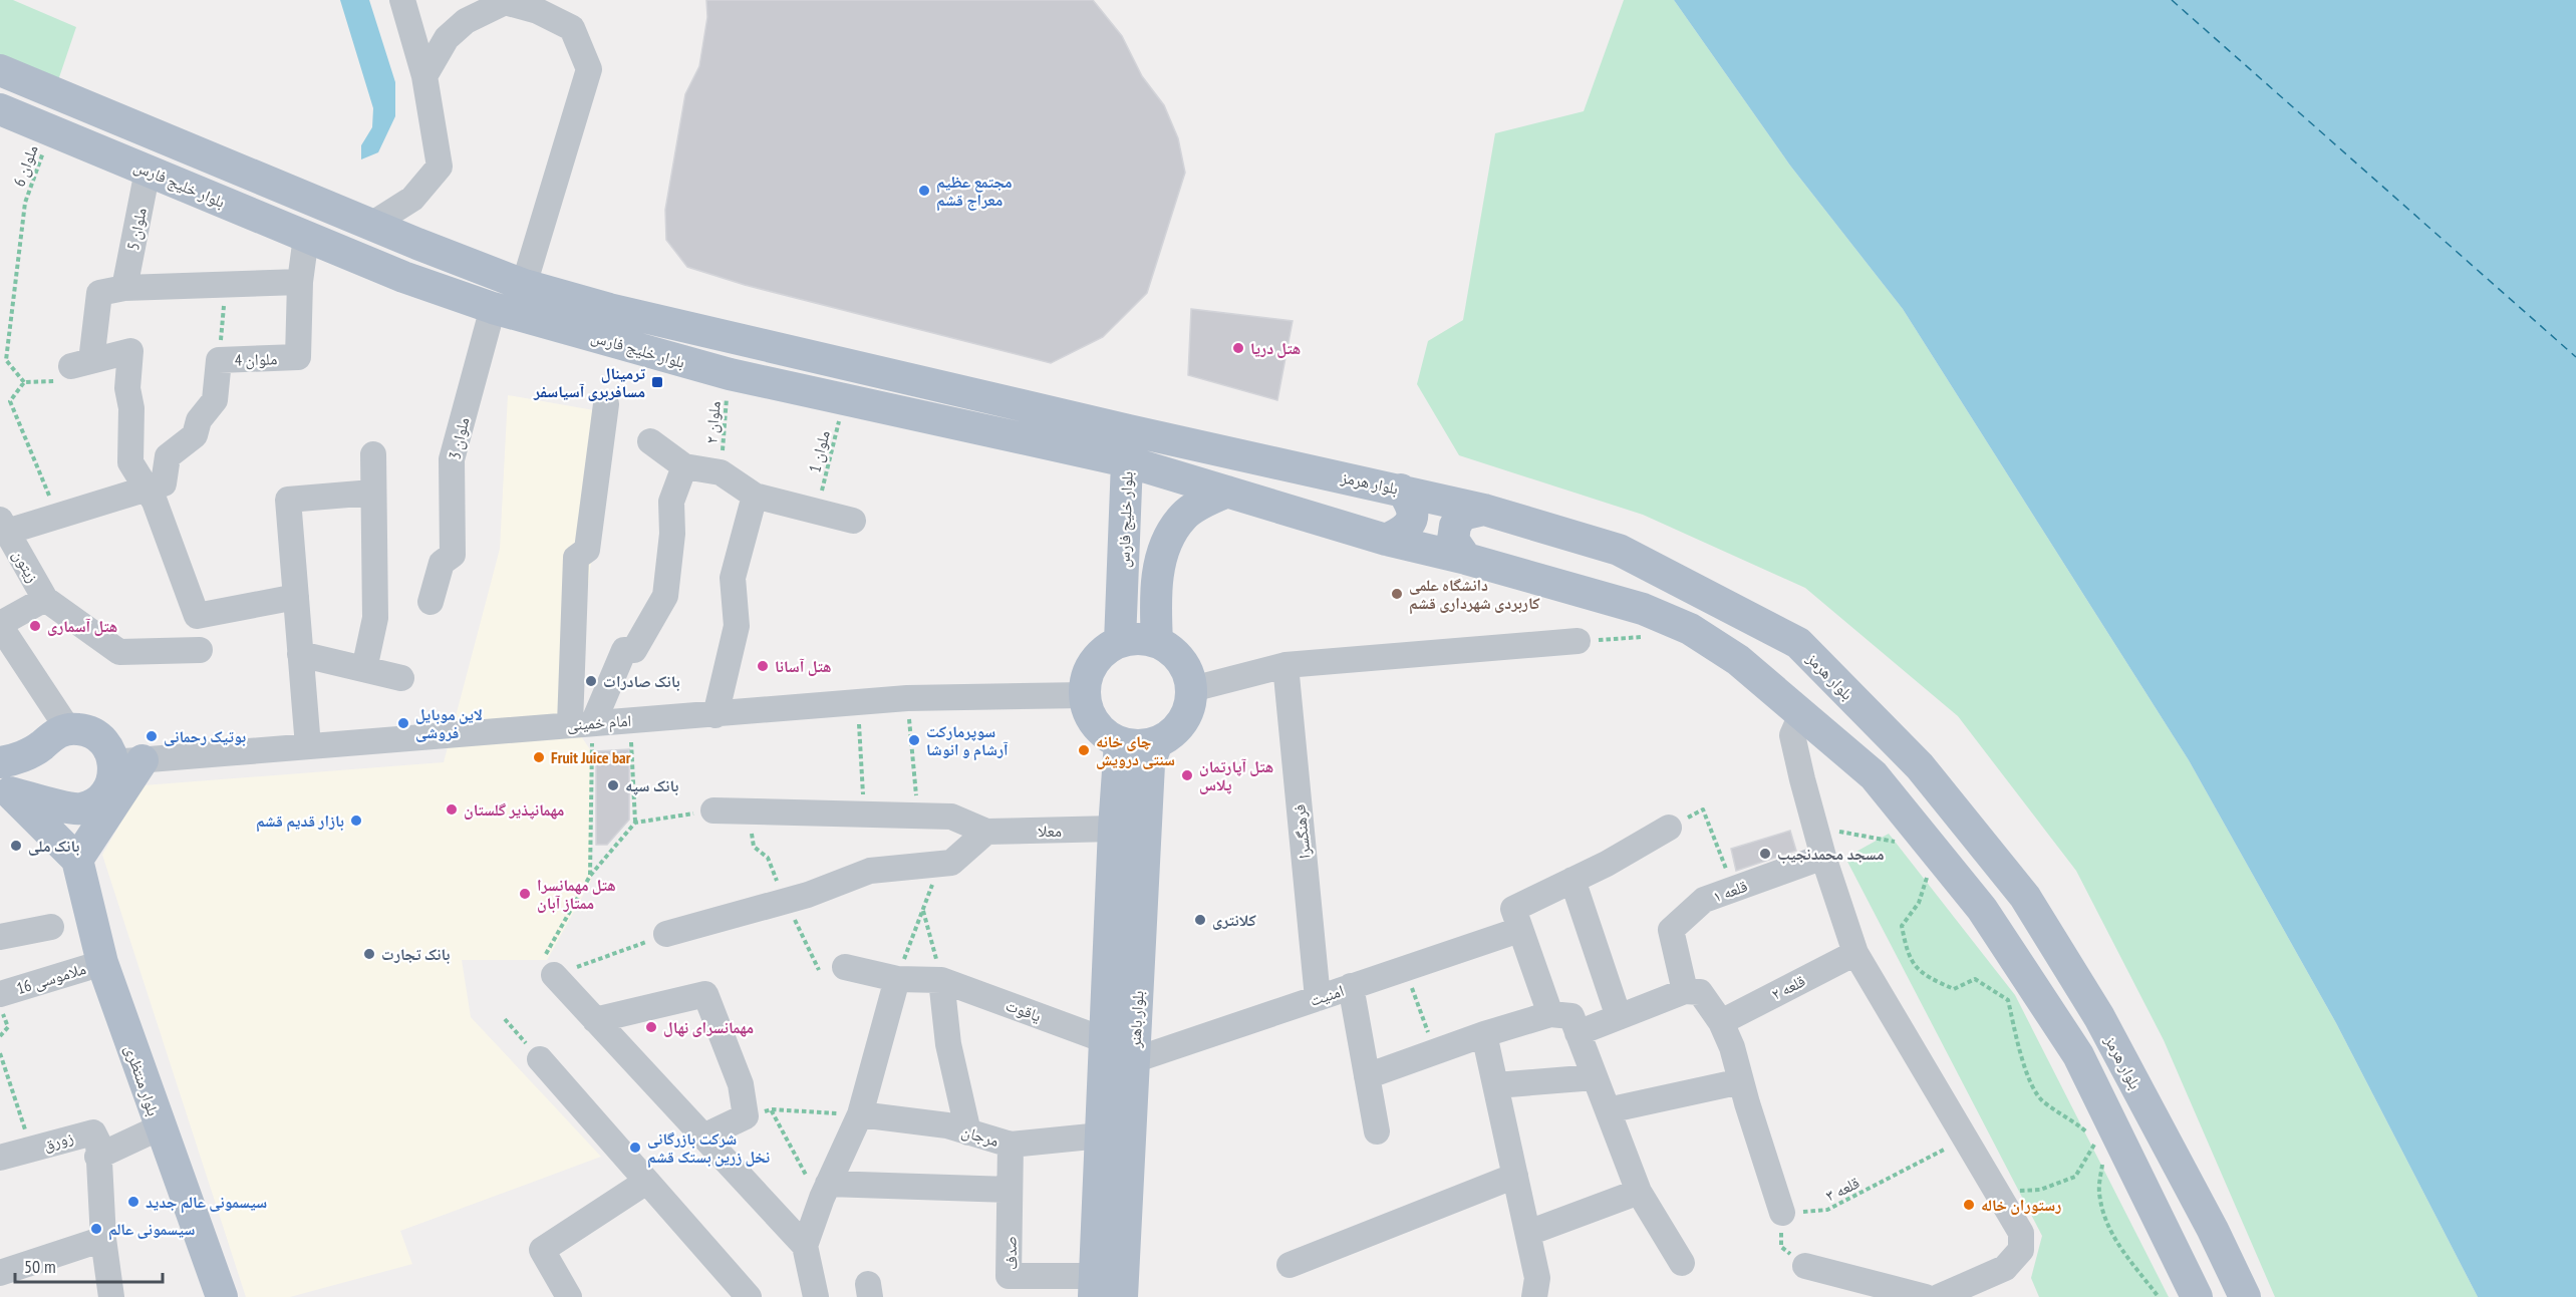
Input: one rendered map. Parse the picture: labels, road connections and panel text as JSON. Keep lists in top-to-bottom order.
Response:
{
  "streets": {
    "main road": [
      "بلوار خلیج فارس",
      "بلوار هرمز",
      "بلوار باهنر",
      "بلوار منتظری"
    ],
    "street": [
      "ملوان 5",
      "ملوان 4",
      "ملوان 3",
      "زیتون",
      "امام خمینی",
      "معلا",
      "فرهنگسرا",
      "قلعه ۱",
      "ملاموسی 16",
      "قلعه ۲",
      "امنیت",
      "یاقوت",
      "مرجان",
      "زورق",
      "صدف"
    ],
    "path": [
      "ملوان 6",
      "ملوان ۲",
      "ملوان 1",
      "قلعه ۳"
    ]
  },
  "crossings": [
    ["ملوان 6", "بلوار خلیج فارس"],
    ["بلوار خلیج فارس", "ملوان 5"],
    ["بلوار خلیج فارس", "ملوان 4"],
    ["بلوار خلیج فارس", "ملوان ۲"],
    ["بلوار خلیج فارس", "ملوان 3"],
    ["بلوار خلیج فارس", "ملوان 1"],
    ["بلوار خلیج فارس", "بلوار هرمز"],
    ["بلوار خلیج فارس", "امام خمینی"],
    ["بلوار خلیج فارس", "بلوار باهنر"],
    ["امام خمینی", "بلوار باهنر"],
    ["معلا", "بلوار باهنر"],
    ["فرهنگسرا", "امنیت"],
    ["ملاموسی 16", "بلوار منتظری"],
    ["امنیت", "بلوار باهنر"],
    ["یاقوت", "بلوار باهنر"],
    ["بلوار باهنر", "مرجان"],
    ["بلوار باهنر", "صدف"],
    ["مرجان", "صدف"]
  ],
  "places": {
    "other": [
      "مجتمع عظیم معراج قشم",
      "هتل دریا",
      "دانشگاه علمی کاربردی شهرداری قشم",
      "هتل آسماری",
      "هتل آسانا",
      "بانک صادرات",
      "لاین موبایل فروشی",
      "بوتیک رحمانی",
      "سوپرمارکت آرشام و انوشا",
      "چای خانه سنتی درویش",
      "Fruit Juice bar",
      "هتل آپارتمان پلاس",
      "بانک سپه",
      "مهمانپذیر گلستان",
      "بازار قدیم قشم",
      "بانک ملی",
      "مسجد محمدنجیب",
      "هتل مهمانسرا ممتاز آبان",
      "کلانتری",
      "بانک تجارت",
      "مهمانسرای نهال",
      "شرکت بازرگانی نخل زرین بستک قشم",
      "سیسمونی عالم جدید",
      "رستوران خاله",
      "سیسمونی عالم"
    ],
    "transit": ["ترمینال مسافربری آسیاسفر"]
  },
  "scale_bar": "50 m"
}
